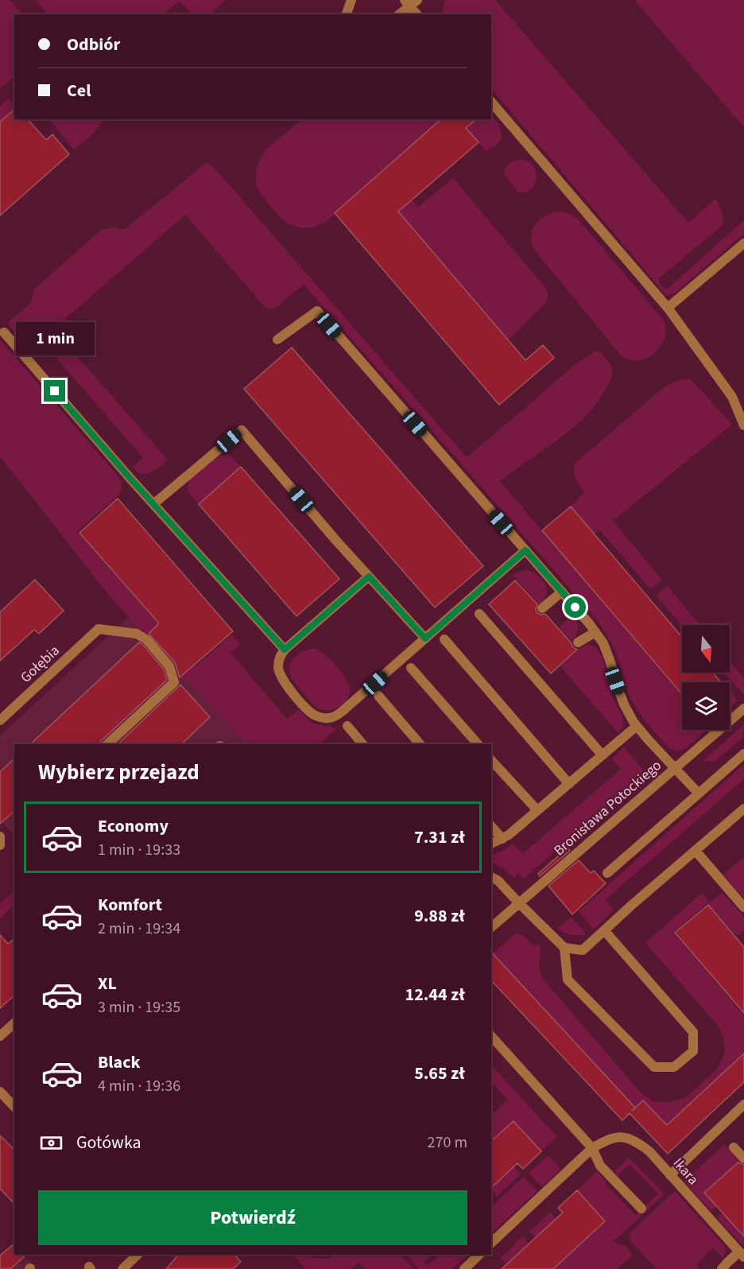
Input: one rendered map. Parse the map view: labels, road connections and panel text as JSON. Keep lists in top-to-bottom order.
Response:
{
  "streets": {
    "street": ["Gołębia", "Bronisława Potockiego", "Ikara"]
  },
  "north": "bottom",
  "page": {
    "banner": ["Odbiór", "Cel"],
    "bubble": "1 min",
    "heading": "Wybierz przejazd",
    "list": [
      {
        "name": "Economy",
        "note": "1 min · 19:33",
        "value": "7.31 zł"
      },
      {
        "name": "Komfort",
        "note": "2 min · 19:34",
        "value": "9.88 zł"
      },
      {
        "name": "XL",
        "note": "3 min · 19:35",
        "value": "12.44 zł"
      },
      {
        "name": "Black",
        "note": "4 min · 19:36",
        "value": "5.65 zł"
      }
    ],
    "pay": ["Gotówka", "270 m"],
    "buttons": "Potwierdź"
  }
}
